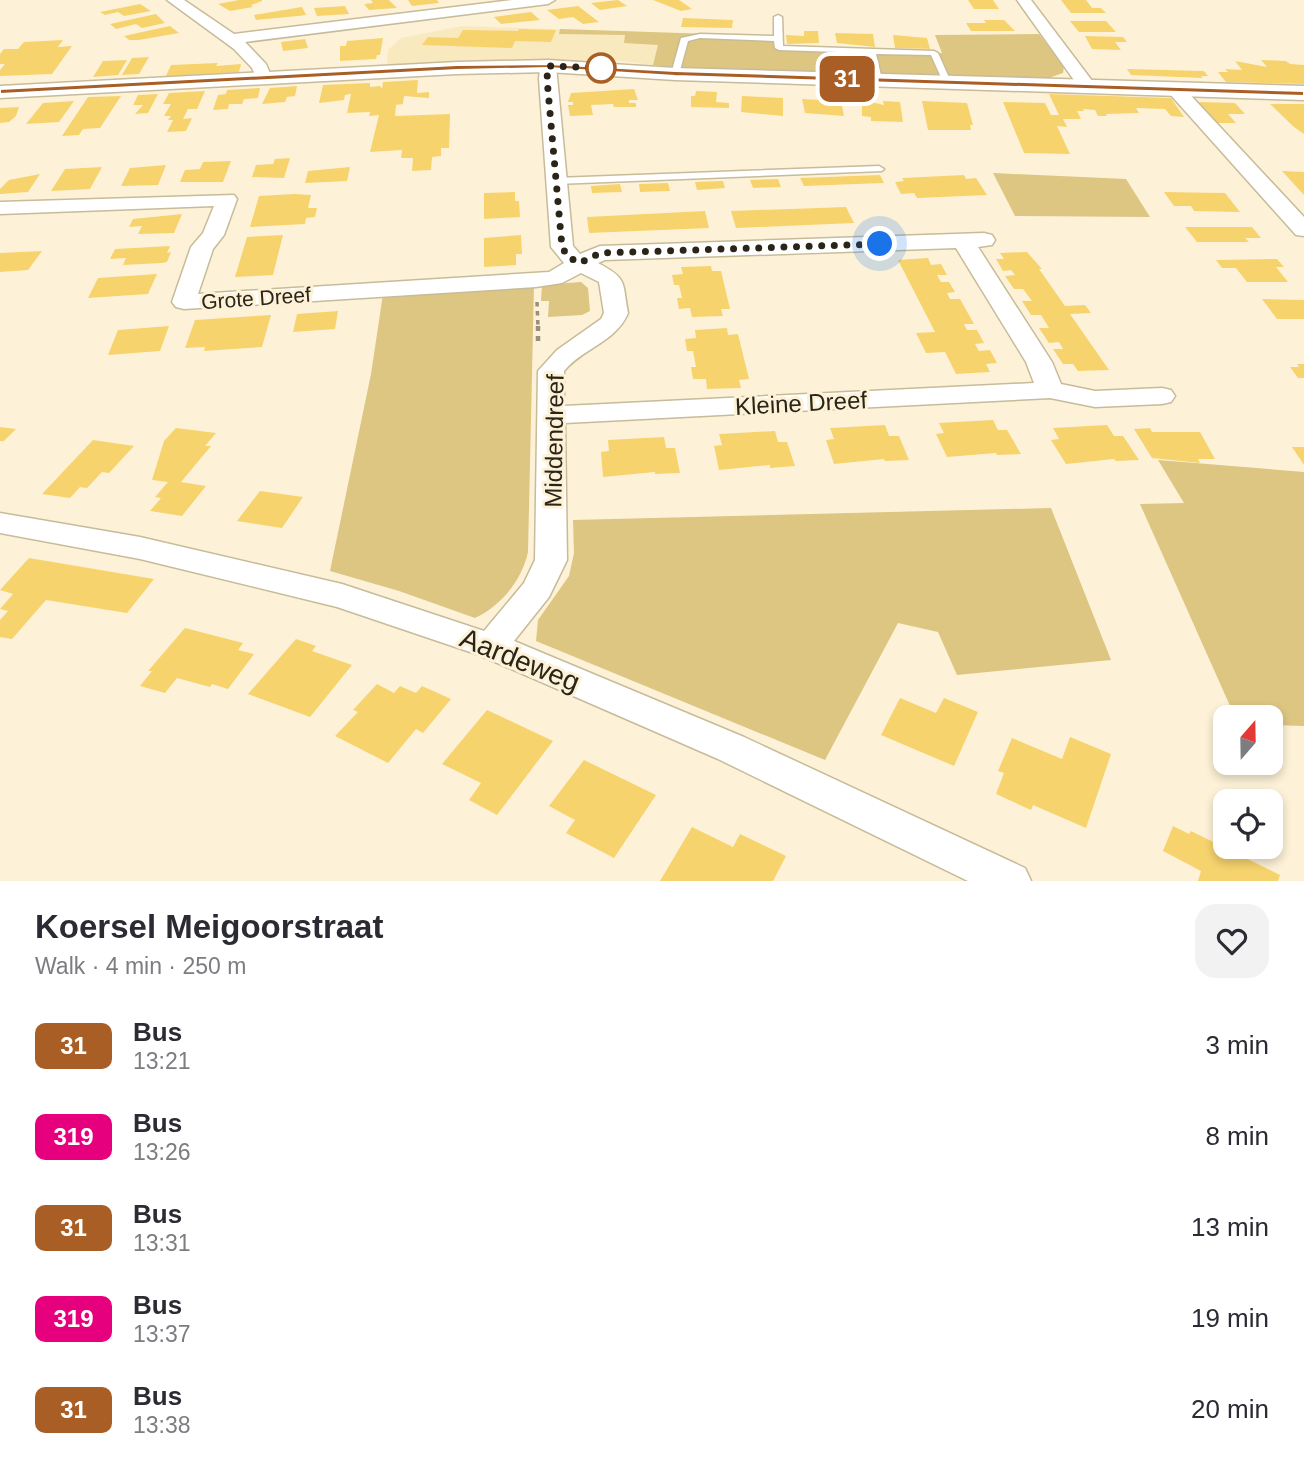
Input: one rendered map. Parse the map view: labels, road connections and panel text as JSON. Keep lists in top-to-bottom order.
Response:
{
  "streets": {
    "street": [
      "Grote Dreef",
      "Kleine Dreef",
      "Middendreef",
      "Aardeweg"
    ]
  },
  "crossings": [
    ["Grote Dreef", "Middendreef"],
    ["Kleine Dreef", "Middendreef"],
    ["Middendreef", "Aardeweg"]
  ],
  "lines": ["bus line 31"],
  "north": "top",
  "page": {
    "on_map": "31",
    "heading": ["Koersel Meigoorstraat", "Walk · 4 min · 250 m"],
    "list": [
      {
        "mark": "31",
        "name": "Bus",
        "note": "13:21",
        "value": "3 min"
      },
      {
        "mark": "319",
        "name": "Bus",
        "note": "13:26",
        "value": "8 min"
      },
      {
        "mark": "31",
        "name": "Bus",
        "note": "13:31",
        "value": "13 min"
      },
      {
        "mark": "319",
        "name": "Bus",
        "note": "13:37",
        "value": "19 min"
      },
      {
        "mark": "31",
        "name": "Bus",
        "note": "13:38",
        "value": "20 min"
      }
    ]
  }
}
